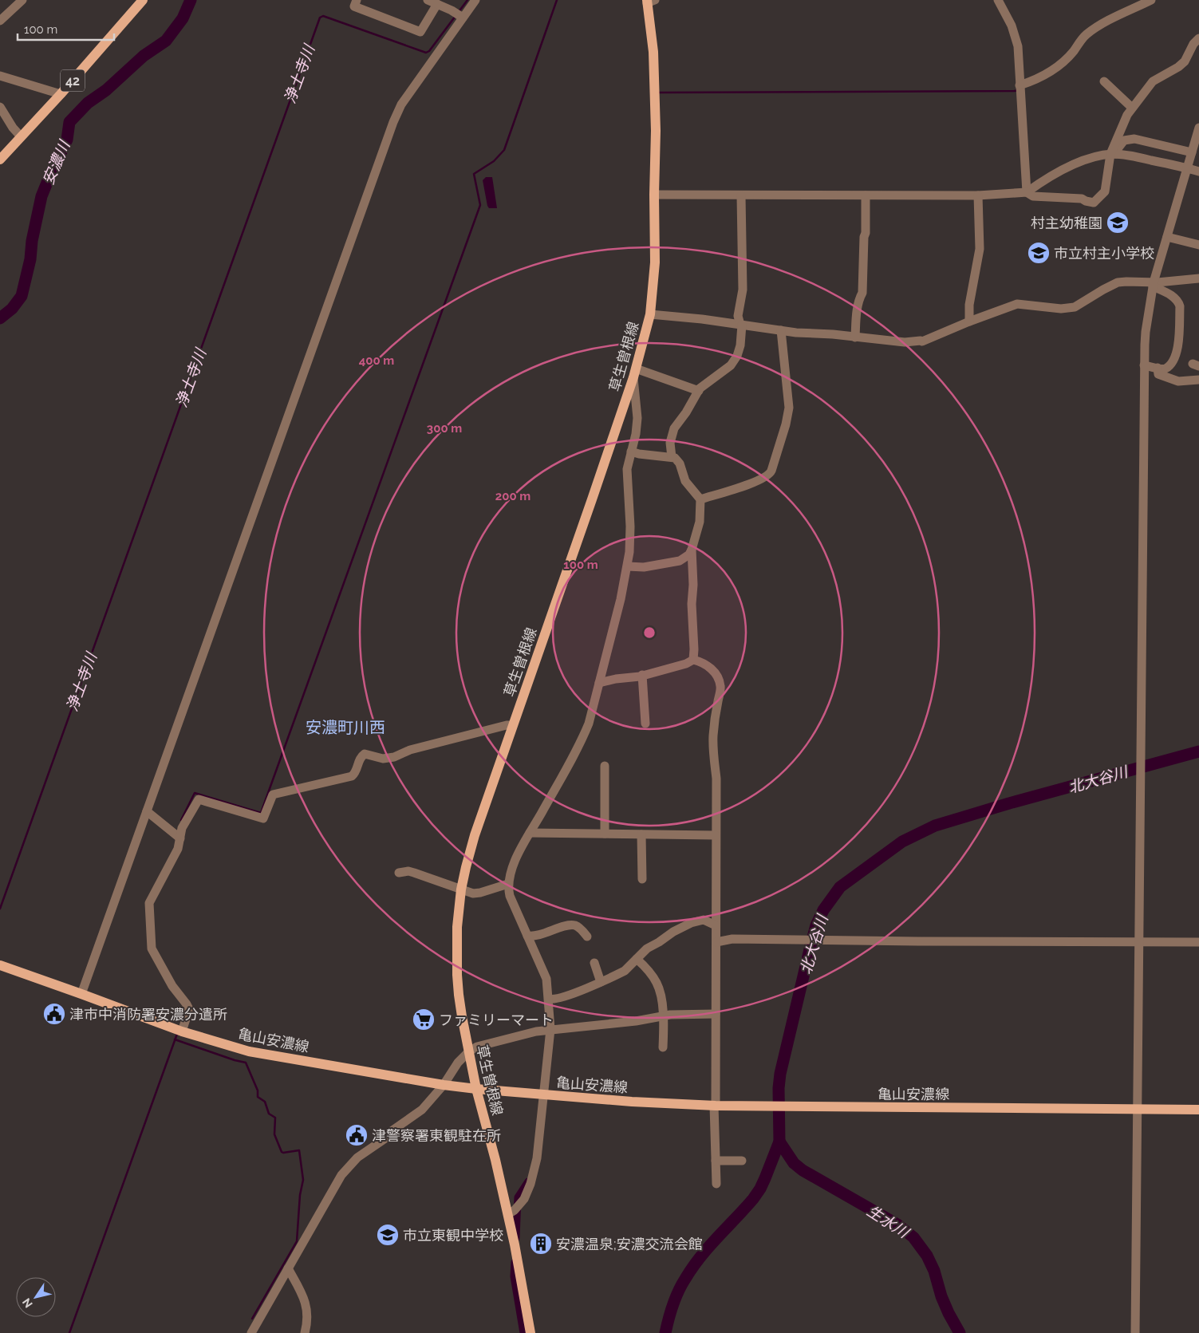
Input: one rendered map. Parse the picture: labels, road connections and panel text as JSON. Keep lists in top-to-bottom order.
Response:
{
  "streets": {
    "main road": ["42", "草生曽根線", "亀山安濃線"]
  },
  "crossings": [
    ["草生曽根線", "亀山安濃線"]
  ],
  "districts": ["安濃町川西"],
  "water": [
    "浄土寺川",
    "安濃川",
    "北大谷川",
    "生水川"
  ],
  "places": {
    "school or university": ["村主幼稚園", "市立村主小学校", "市立東観中学校"],
    "public building": ["津市中消防署安濃分遣所", "津警察署東観駐在所"],
    "supermarket": ["ファミリーマート"],
    "building": ["安濃温泉;安濃交流会館"]
  },
  "scale_bar": "100 m",
  "north": "bottom left",
  "rings": [
    "400 m",
    "300 m",
    "200 m",
    "100 m"
  ]
}
